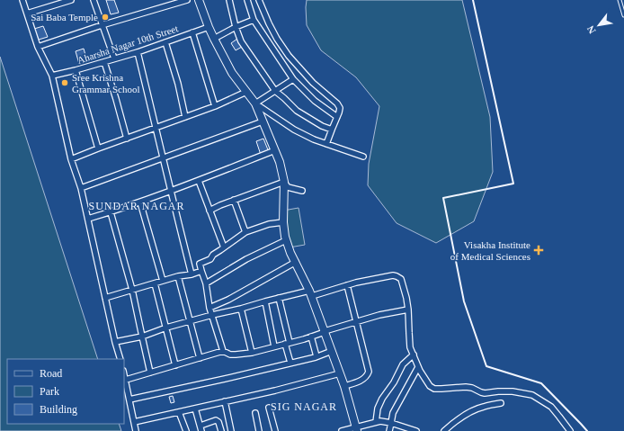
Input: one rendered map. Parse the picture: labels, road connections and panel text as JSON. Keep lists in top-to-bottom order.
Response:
{
  "streets": {
    "street": ["Aharsha Nagar 10th Street"]
  },
  "districts": ["SUNDAR NAGAR", "SIG NAGAR"],
  "places": {
    "other": ["Sai Baba Temple", "Sree Krishna Grammar School"],
    "health": ["Visakha Institute of Medical Sciences"]
  },
  "legend": ["Road", "Park", "Building"],
  "north": "bottom left"
}
